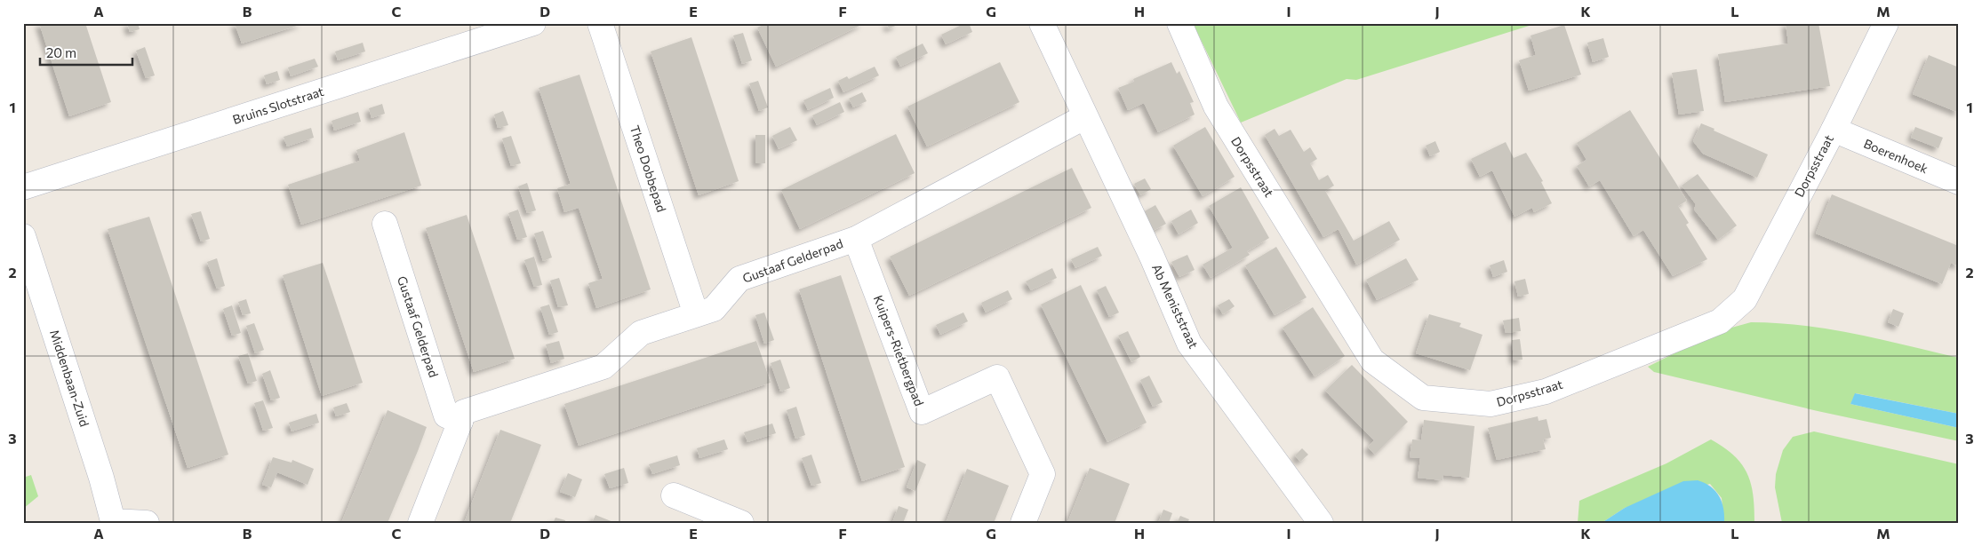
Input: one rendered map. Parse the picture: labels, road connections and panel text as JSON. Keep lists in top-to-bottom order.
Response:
{
  "streets": {
    "street": [
      "Bruins Slotstraat",
      "Boerenhoek",
      "Dorpsstraat",
      "Theo Dobbepad",
      "Gustaaf Gelderpad",
      "Ab Meniststraat",
      "Kuipers-Rietbergpad",
      "Middenbaan-Zuid"
    ]
  },
  "crossings": [
    ["Boerenhoek", "Dorpsstraat"],
    ["Theo Dobbepad", "Gustaaf Gelderpad"],
    ["Gustaaf Gelderpad", "Ab Meniststraat"],
    ["Gustaaf Gelderpad", "Kuipers-Rietbergpad"]
  ],
  "scale_bar": "20 m",
  "grid": {
    "columns": [
      "A",
      "B",
      "C",
      "D",
      "E",
      "F",
      "G",
      "H",
      "I",
      "J",
      "K",
      "L",
      "M"
    ],
    "rows": ["1", "2", "3"]
  }
}
